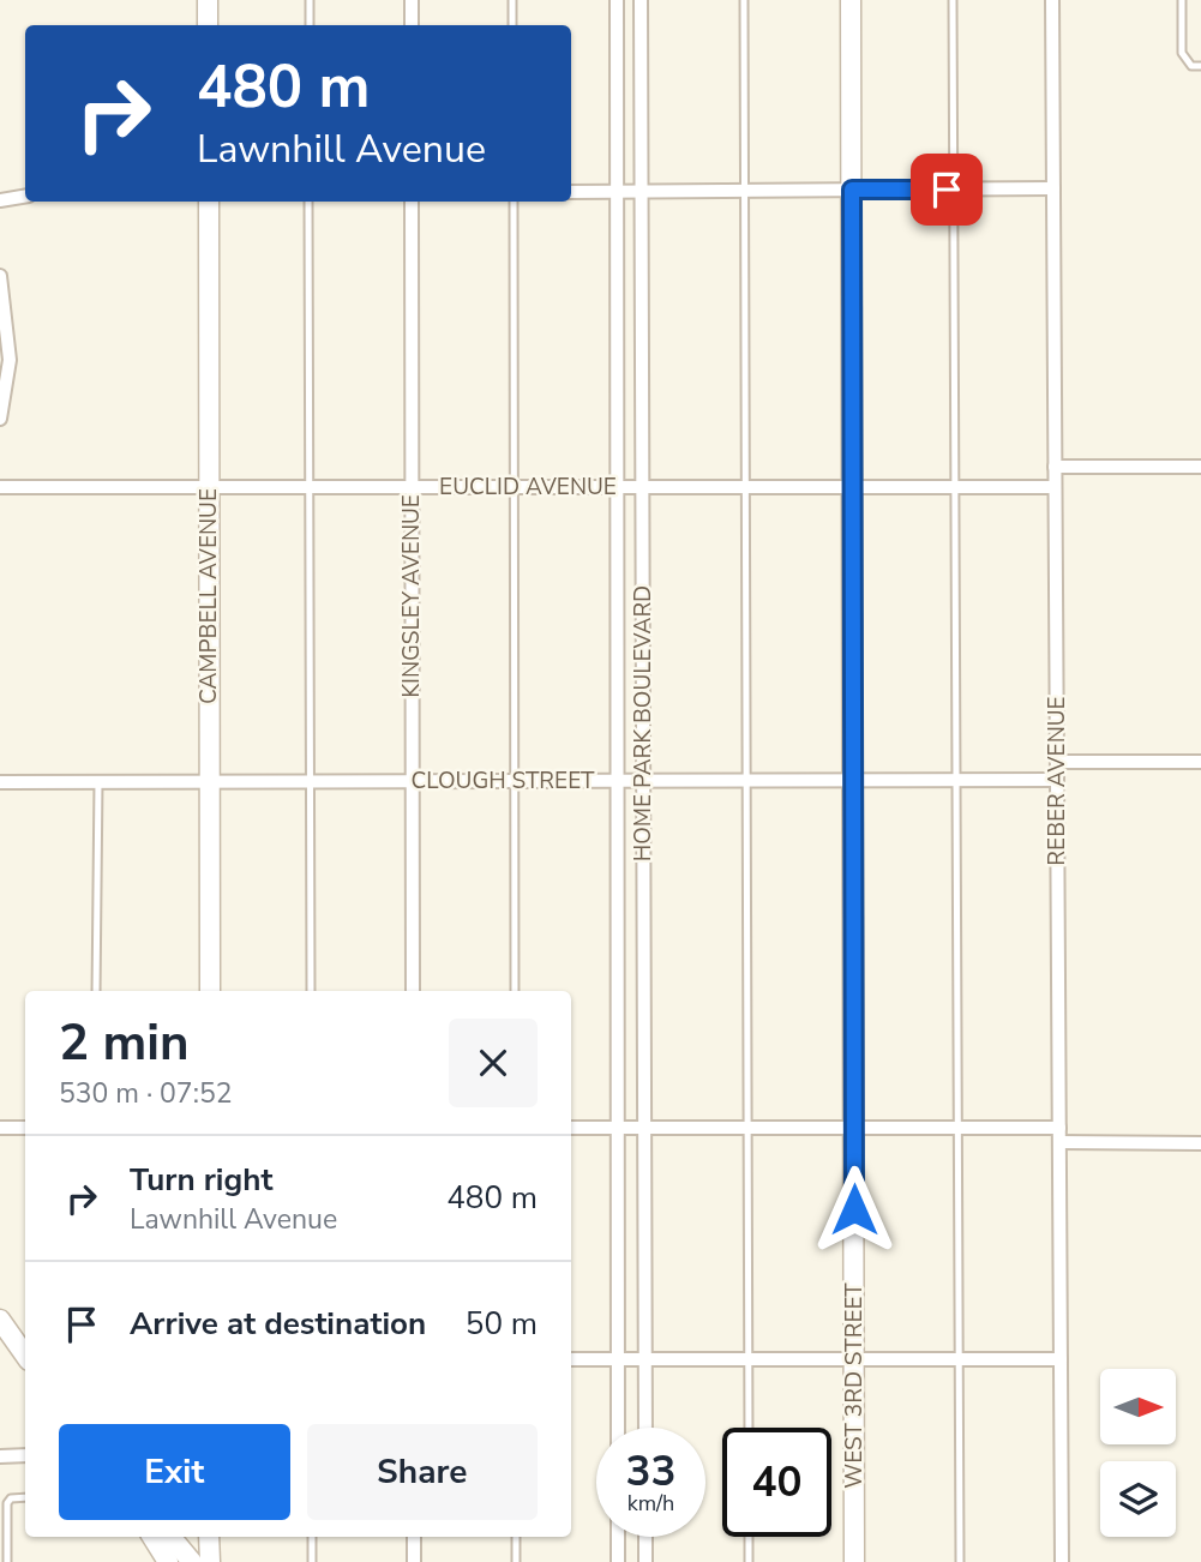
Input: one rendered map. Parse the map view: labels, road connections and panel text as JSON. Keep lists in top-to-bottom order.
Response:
{
  "streets": {
    "street": [
      "EUCLID AVENUE",
      "CAMPBELL AVENUE",
      "KINGSLEY AVENUE",
      "HOME PARK BOULEVARD",
      "CLOUGH STREET",
      "REBER AVENUE",
      "WEST 3RD STREET"
    ]
  },
  "crossings": [
    ["EUCLID AVENUE", "CAMPBELL AVENUE"],
    ["EUCLID AVENUE", "KINGSLEY AVENUE"],
    ["EUCLID AVENUE", "HOME PARK BOULEVARD"],
    ["EUCLID AVENUE", "REBER AVENUE"],
    ["EUCLID AVENUE", "WEST 3RD STREET"],
    ["CAMPBELL AVENUE", "CLOUGH STREET"],
    ["KINGSLEY AVENUE", "CLOUGH STREET"],
    ["HOME PARK BOULEVARD", "CLOUGH STREET"],
    ["CLOUGH STREET", "REBER AVENUE"],
    ["CLOUGH STREET", "WEST 3RD STREET"]
  ],
  "north": "right",
  "page": {
    "turn": ["480 m", "Lawnhill Avenue"],
    "heading": ["2 min", "530 m · 07:52"],
    "list": [
      {
        "name": "Turn right",
        "note": "Lawnhill Avenue",
        "value": "480 m"
      },
      {
        "name": "Arrive at destination",
        "value": "50 m"
      }
    ],
    "buttons": ["Exit", "Share"],
    "speed": "33 km/h",
    "limit": "40"
  }
}
